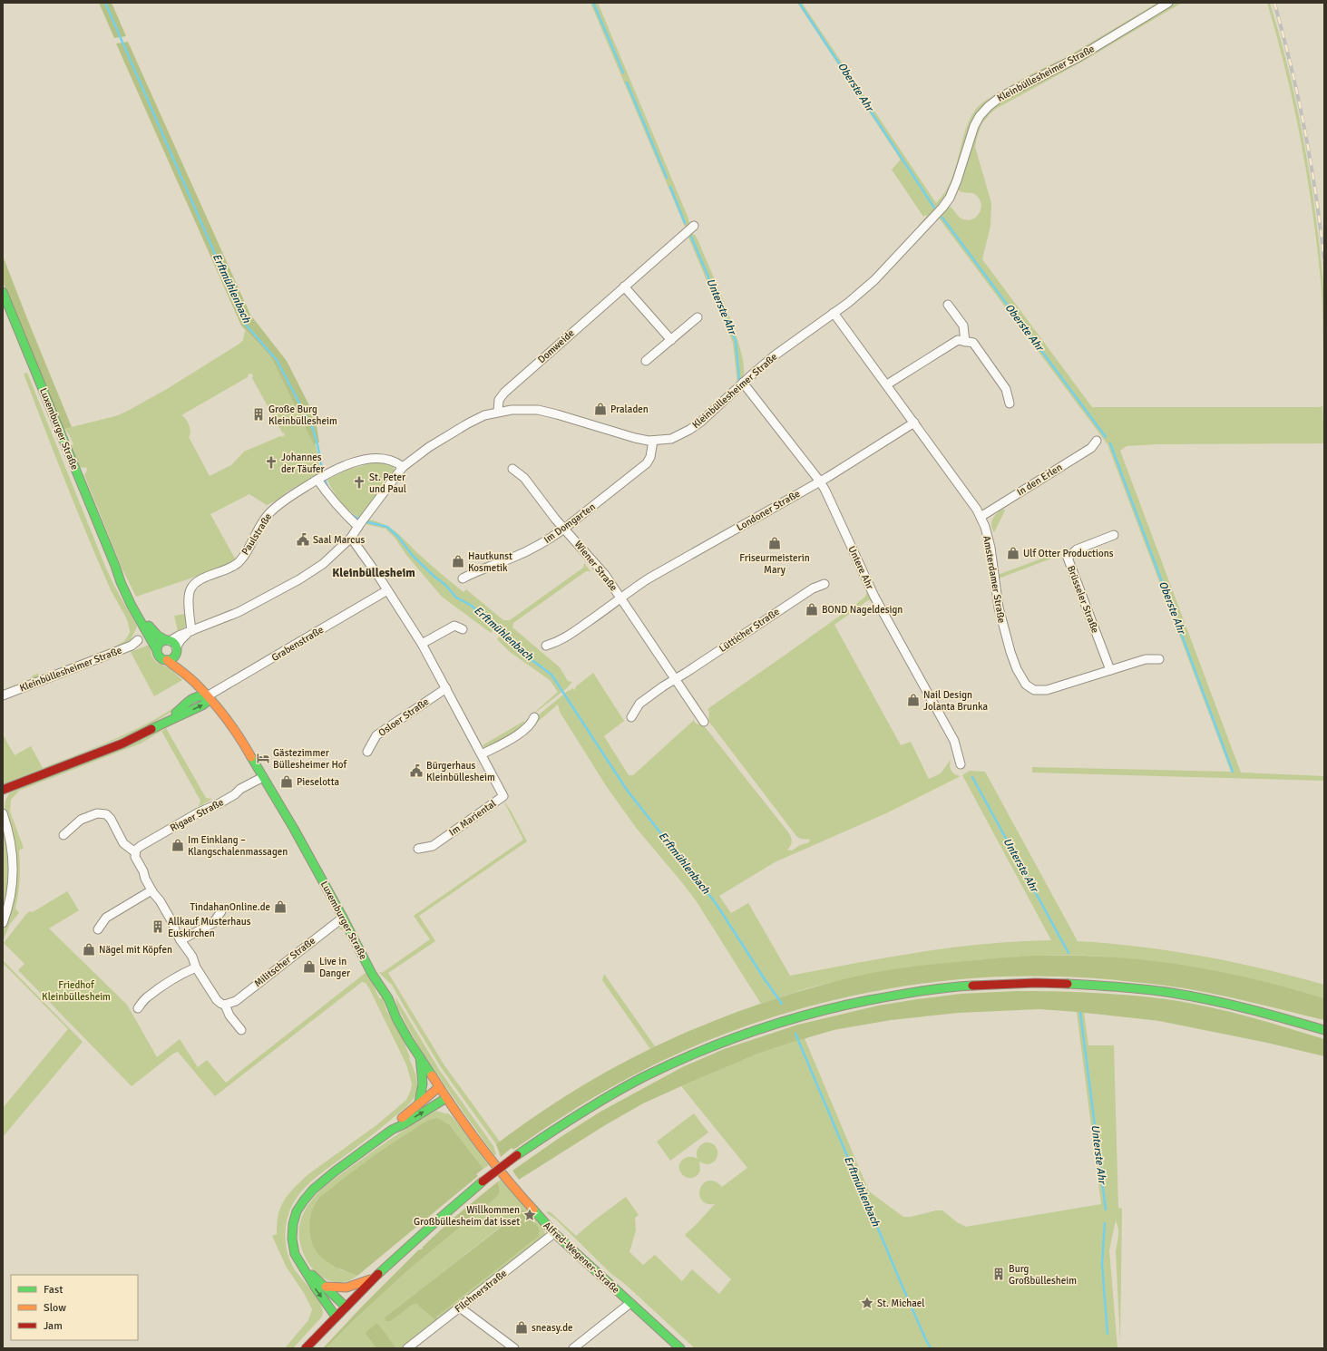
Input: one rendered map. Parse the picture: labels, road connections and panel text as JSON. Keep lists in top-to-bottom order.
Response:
{
  "streets": {
    "street": [
      "Kleinbüllesheimer Straße",
      "Domweide",
      "Luxemburger Straße",
      "In den Erlen",
      "Londoner Straße",
      "Im Domgarten",
      "Paulstraße",
      "Wiener Straße",
      "Untere Ahr",
      "Amsterdamer Straße",
      "Brüsseler Straße",
      "Lütticher Straße",
      "Grabenstraße",
      "Osloer Straße",
      "Rigaer Straße",
      "Im Mariental",
      "Militscher Straße",
      "Alfred-Wegener-Straße",
      "Filchnerstraße"
    ]
  },
  "crossings": [
    ["Kleinbüllesheimer Straße", "Domweide"],
    ["Kleinbüllesheimer Straße", "Luxemburger Straße"],
    ["Kleinbüllesheimer Straße", "Im Domgarten"],
    ["Kleinbüllesheimer Straße", "Paulstraße"],
    ["Kleinbüllesheimer Straße", "Untere Ahr"],
    ["Kleinbüllesheimer Straße", "Amsterdamer Straße"],
    ["Kleinbüllesheimer Straße", "Im Mariental"],
    ["Luxemburger Straße", "Grabenstraße"],
    ["Luxemburger Straße", "Rigaer Straße"],
    ["Luxemburger Straße", "Militscher Straße"],
    ["Luxemburger Straße", "Alfred-Wegener-Straße"],
    ["In den Erlen", "Amsterdamer Straße"],
    ["Londoner Straße", "Wiener Straße"],
    ["Londoner Straße", "Untere Ahr"],
    ["Londoner Straße", "Amsterdamer Straße"],
    ["Im Domgarten", "Wiener Straße"],
    ["Wiener Straße", "Lütticher Straße"],
    ["Amsterdamer Straße", "Brüsseler Straße"],
    ["Grabenstraße", "Im Mariental"],
    ["Osloer Straße", "Im Mariental"],
    ["Alfred-Wegener-Straße", "Filchnerstraße"]
  ],
  "districts": ["Kleinbüllesheim"],
  "water": ["Oberste Ahr", "Erftmühlenbach", "Unterste Ahr"],
  "parks": ["Friedhof Kleinbüllesheim"],
  "places": {
    "shop": [
      "Praladen",
      "Friseurmeisterin Mary",
      "Ulf Otter Productions",
      "Hautkunst Kosmetik",
      "BOND Nageldesign",
      "Nail Design Jolanta Brunka",
      "Pieselotta",
      "Im Einklang – Klangschalenmassagen",
      "TindahanOnline.de",
      "Nägel mit Köpfen",
      "Live in Danger",
      "sneasy.de"
    ],
    "building": ["Große Burg Kleinbüllesheim", "Allkauf Musterhaus Euskirchen", "Burg Großbüllesheim"],
    "church": ["Johannes der Täufer", "St. Peter und Paul"],
    "public building": ["Saal Marcus", "Bürgerhaus Kleinbüllesheim"],
    "hotel": ["Gästezimmer Büllesheimer Hof"],
    "place": ["Willkommen Großbüllesheim dat isset", "St. Michael"]
  },
  "legend": ["Fast", "Slow", "Jam"]
}
